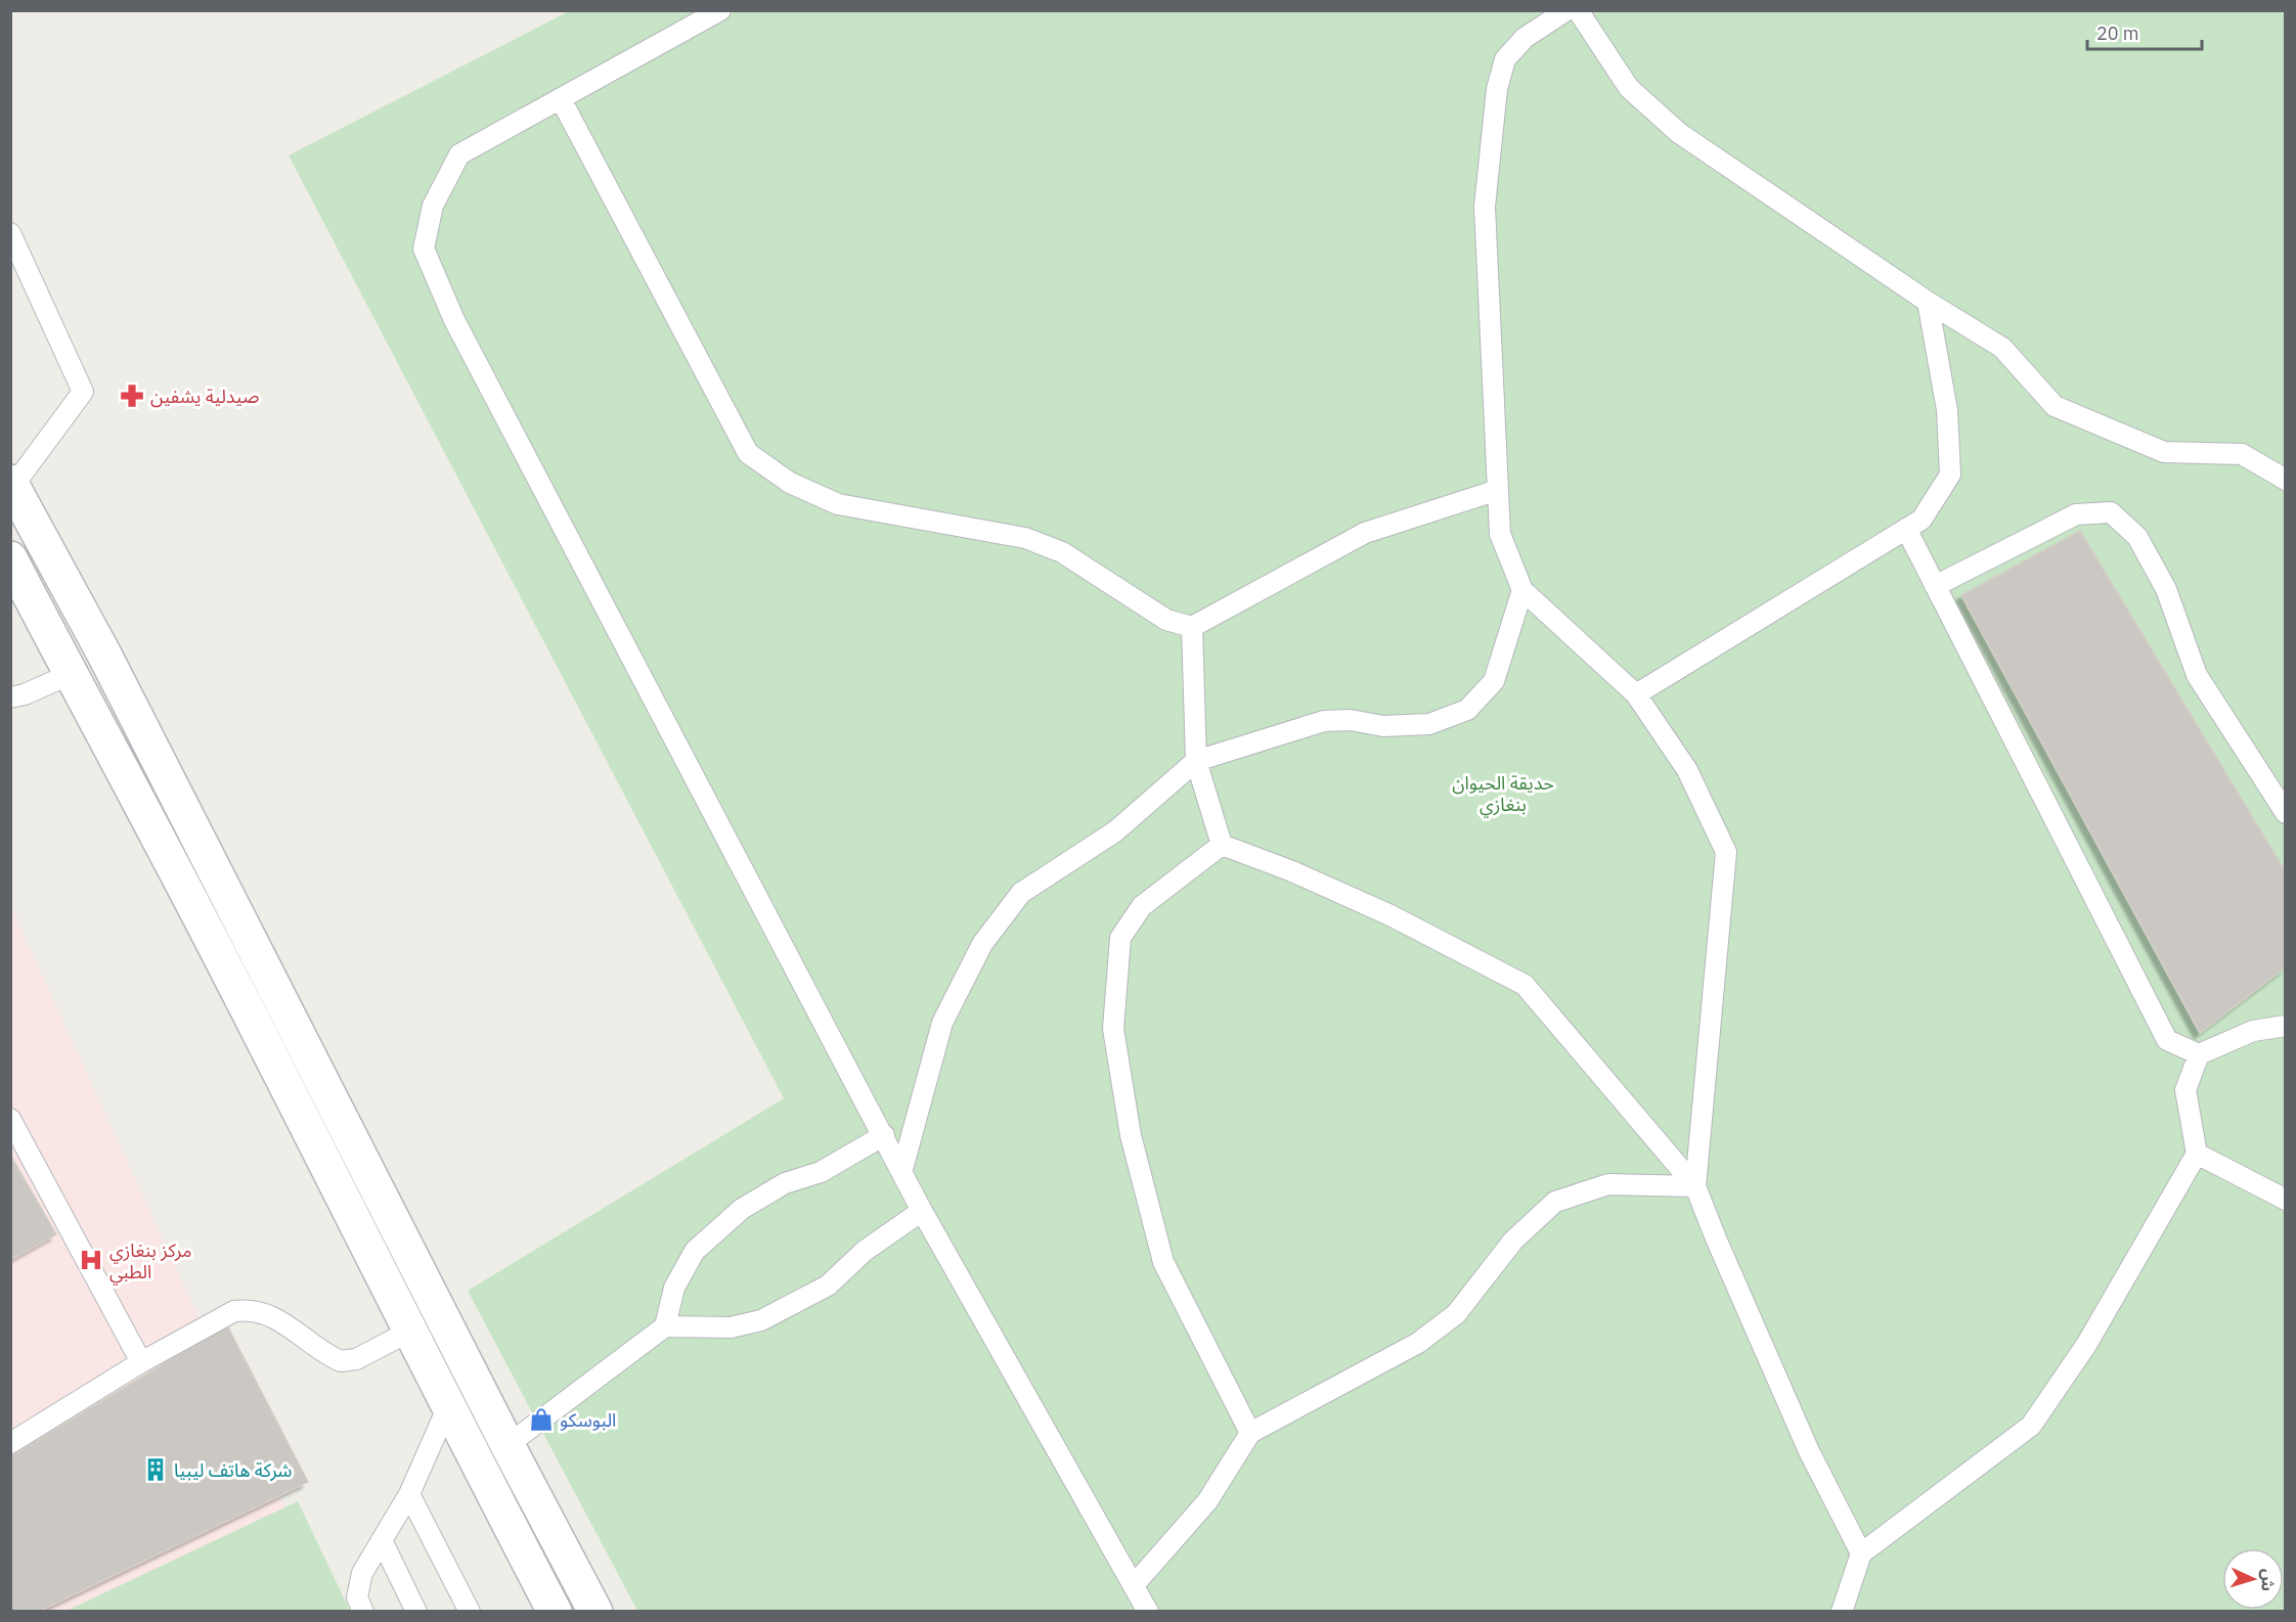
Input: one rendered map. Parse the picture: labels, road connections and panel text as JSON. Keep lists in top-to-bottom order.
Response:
{
  "parks": ["حديقة الحيوان بنغازي"],
  "places": {
    "pharmacy": ["صيدلية يشفين"],
    "hospital": ["مركز بنغازي الطبي"],
    "shop": ["البوسكو"],
    "building": ["شركة هاتف ليبيا"]
  },
  "scale_bar": "20 m",
  "north": "right"
}
